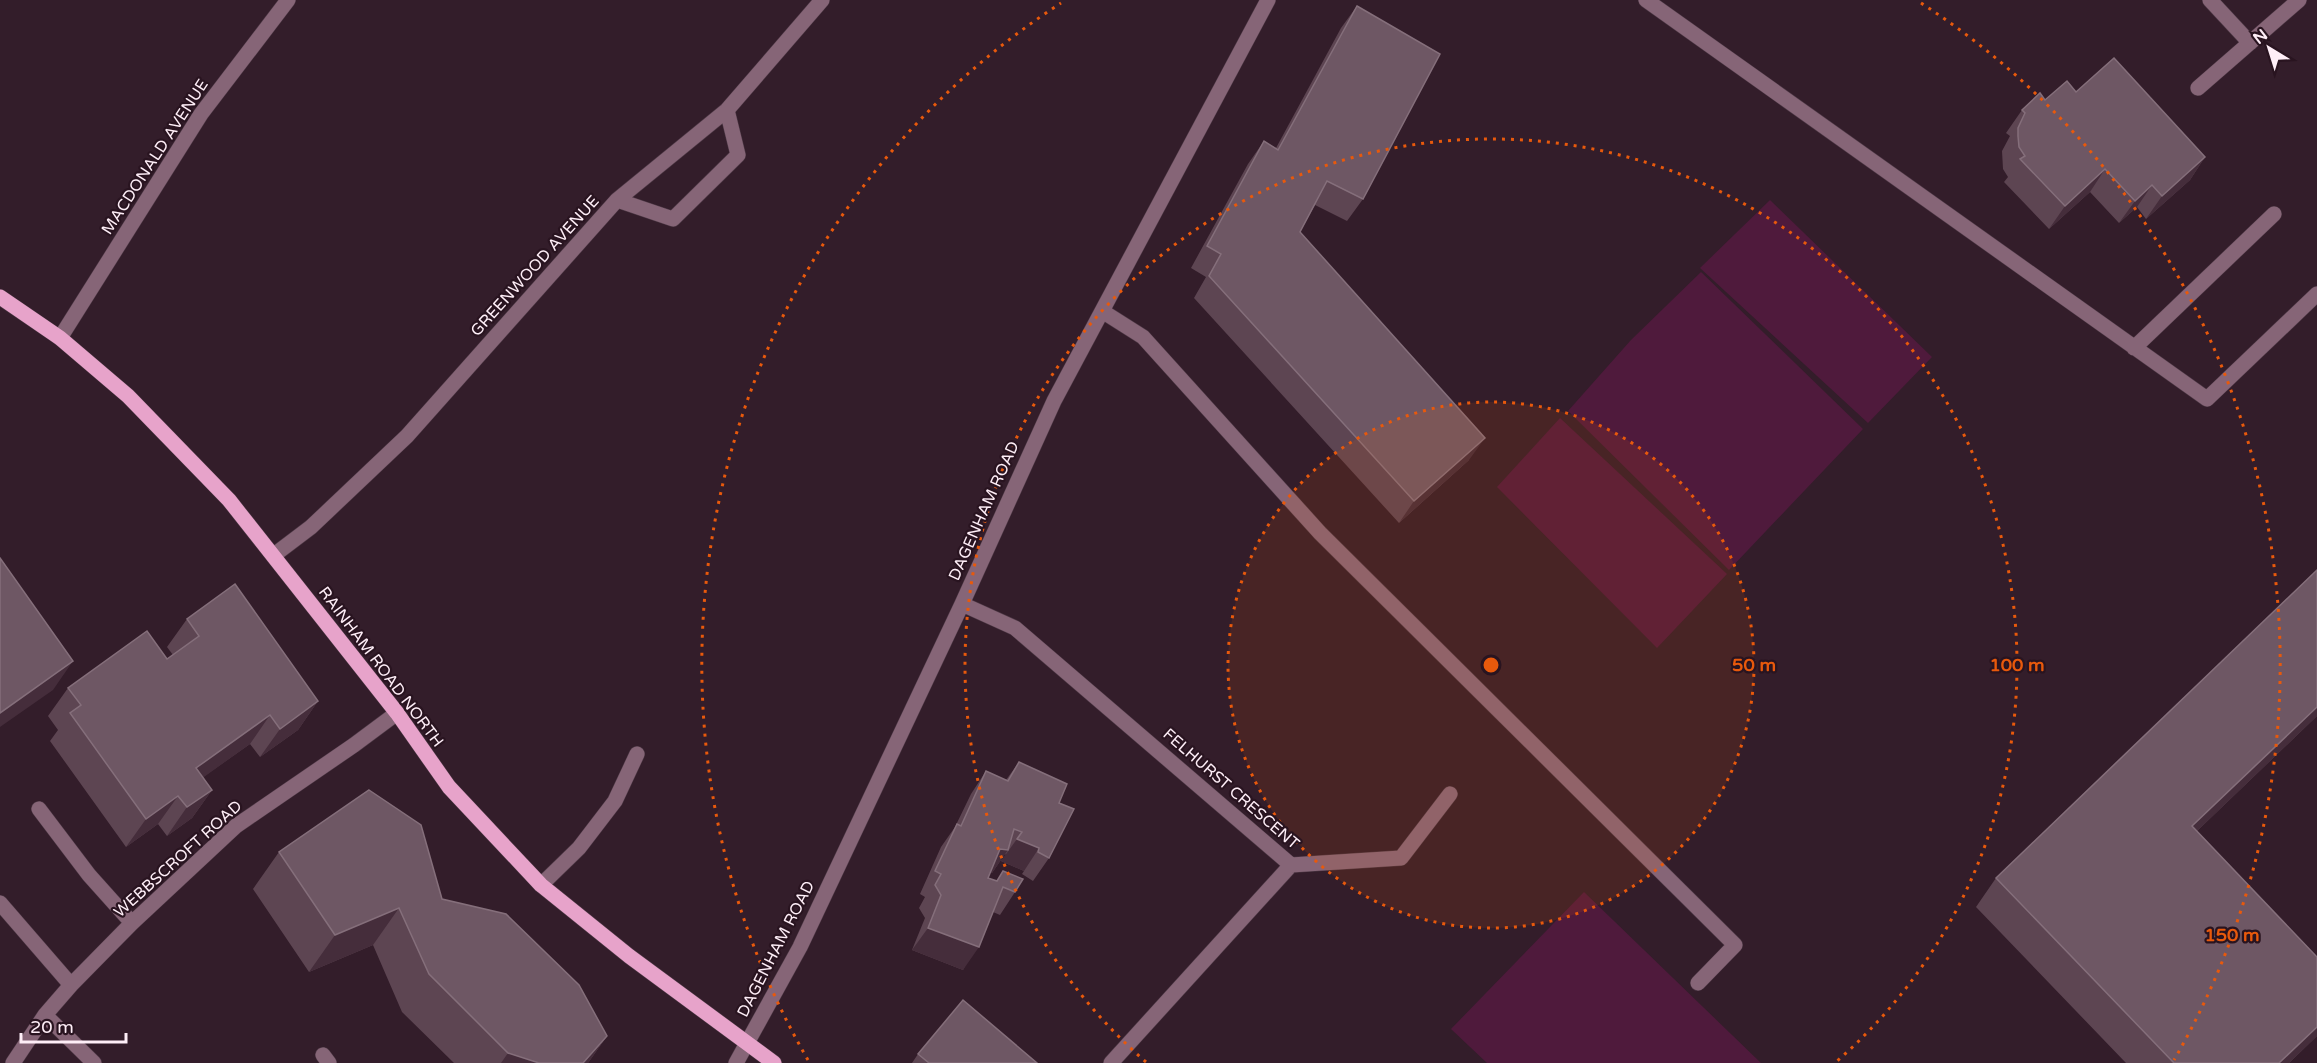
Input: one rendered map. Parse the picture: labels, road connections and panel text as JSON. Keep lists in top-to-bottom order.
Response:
{
  "streets": {
    "main road": ["RAINHAM ROAD NORTH"],
    "street": [
      "MACDONALD AVENUE",
      "GREENWOOD AVENUE",
      "DAGENHAM ROAD",
      "FELHURST CRESCENT",
      "WEBBSCROFT ROAD"
    ]
  },
  "crossings": [
    ["MACDONALD AVENUE", "RAINHAM ROAD NORTH"],
    ["GREENWOOD AVENUE", "RAINHAM ROAD NORTH"],
    ["DAGENHAM ROAD", "RAINHAM ROAD NORTH"],
    ["DAGENHAM ROAD", "FELHURST CRESCENT"],
    ["RAINHAM ROAD NORTH", "WEBBSCROFT ROAD"]
  ],
  "scale_bar": "20 m",
  "north": "top left",
  "rings": ["50 m", "100 m", "150 m"]
}
